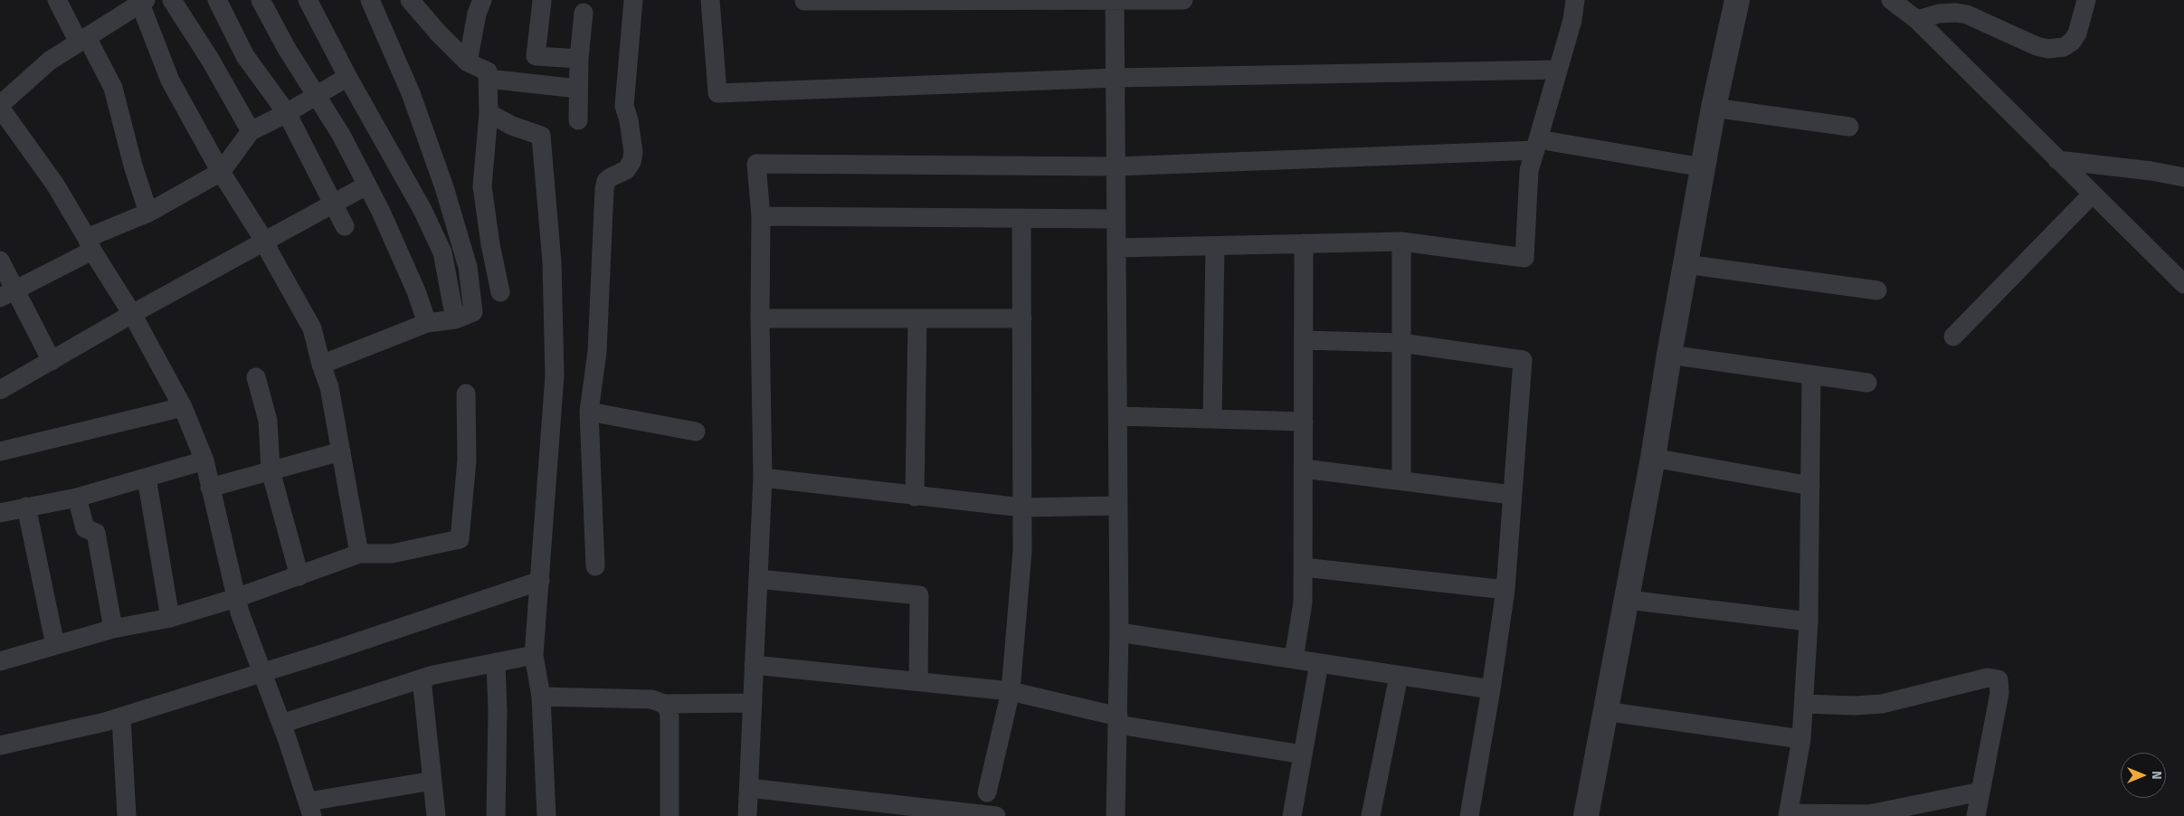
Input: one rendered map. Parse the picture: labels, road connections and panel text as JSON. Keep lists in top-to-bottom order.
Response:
{
  "north": "right"
}
